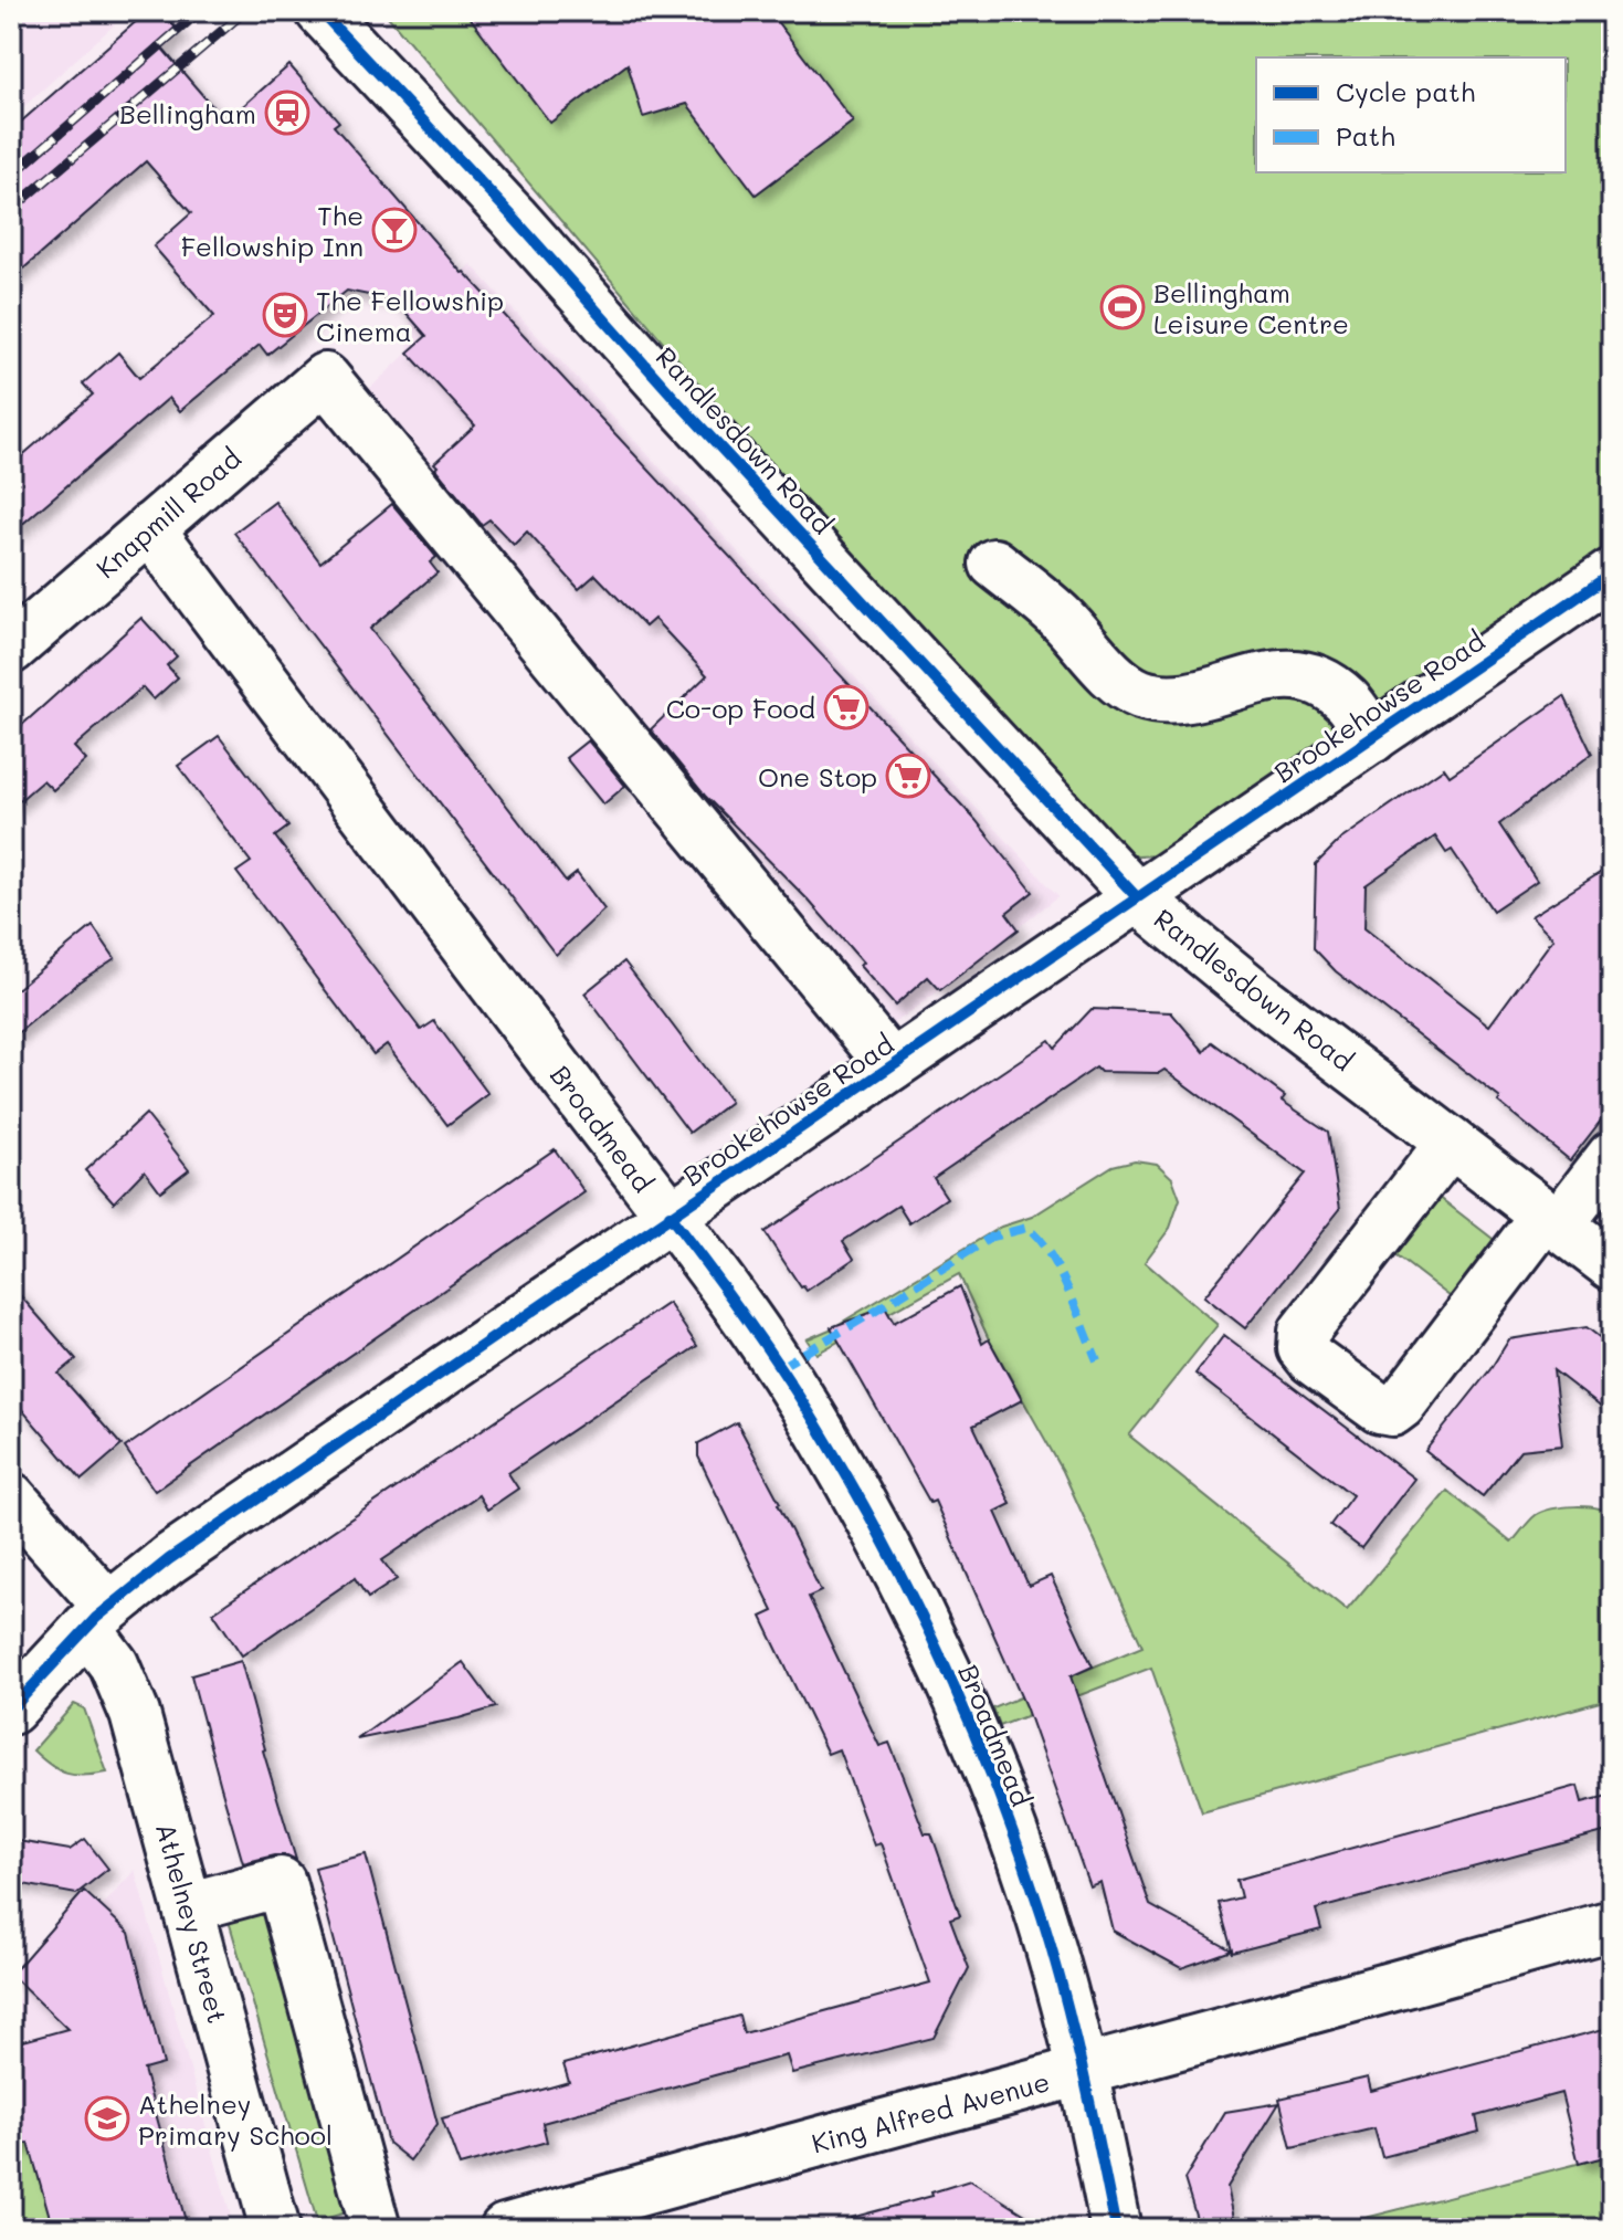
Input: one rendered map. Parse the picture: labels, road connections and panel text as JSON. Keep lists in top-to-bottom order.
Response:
{
  "streets": {
    "street": [
      "Randlesdown Road",
      "Knapmill Road",
      "Brookehowse Road",
      "Broadmead",
      "Athelney Street",
      "King Alfred Avenue"
    ]
  },
  "crossings": [
    ["Randlesdown Road", "Brookehowse Road"],
    ["Knapmill Road", "Brookehowse Road"],
    ["Knapmill Road", "Broadmead"],
    ["Brookehowse Road", "Broadmead"],
    ["Brookehowse Road", "Athelney Street"],
    ["Broadmead", "King Alfred Avenue"]
  ],
  "places": {
    "station": ["Bellingham"],
    "bar": ["The Fellowship Inn"],
    "sports": ["Bellingham Leisure Centre"],
    "theatre": ["The Fellowship Cinema"],
    "supermarket": ["Co-op Food", "One Stop"],
    "school or university": ["Athelney Primary School"]
  },
  "legend": ["Cycle path", "Path"]
}
